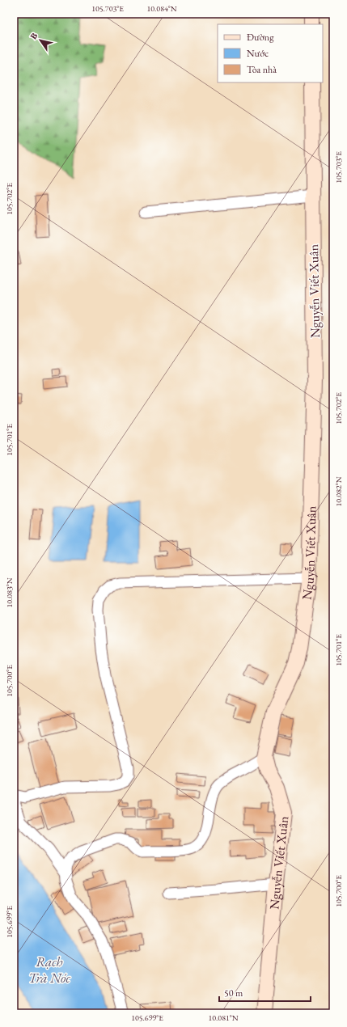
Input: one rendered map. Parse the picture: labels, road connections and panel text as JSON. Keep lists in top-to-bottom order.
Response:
{
  "streets": {
    "street": ["Nguyễn Viết Xuân"]
  },
  "water": ["Rạch Trà Nóc"],
  "legend": ["Đường", "Nước", "Tòa nhà"],
  "scale_bar": "50 m",
  "north": "top left",
  "coordinates": [
    "105.703°E",
    "10.084°N",
    "105.702°E",
    "105.701°E",
    "10.082°N",
    "10.083°N",
    "105.700°E",
    "105.699°E",
    "10.081°N"
  ]
}
